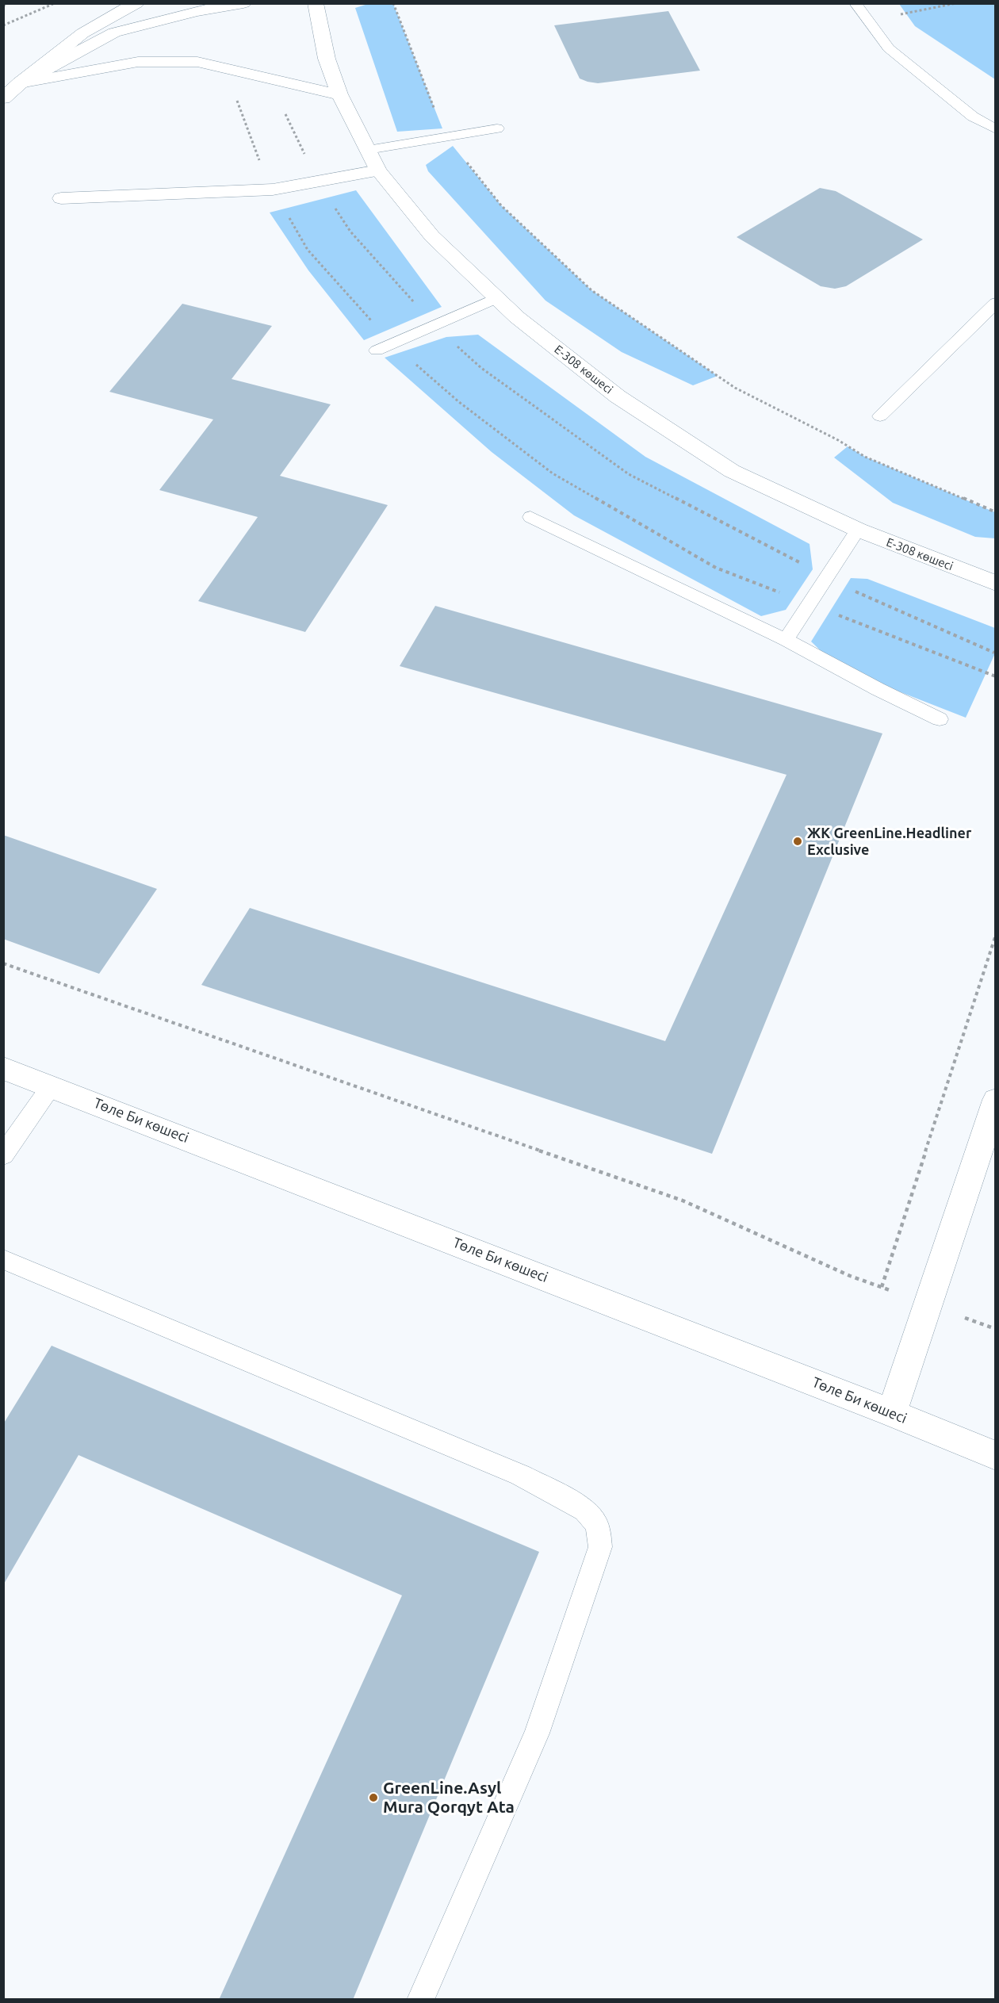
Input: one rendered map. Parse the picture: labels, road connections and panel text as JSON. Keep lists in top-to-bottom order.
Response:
{
  "streets": {
    "street": ["Е-308 көшесі", "Төле Би көшесі"]
  },
  "places": ["ЖК GreenLine.Headliner Exclusive", "GreenLine.Asyl Mura Qorqyt Ata"]
}
